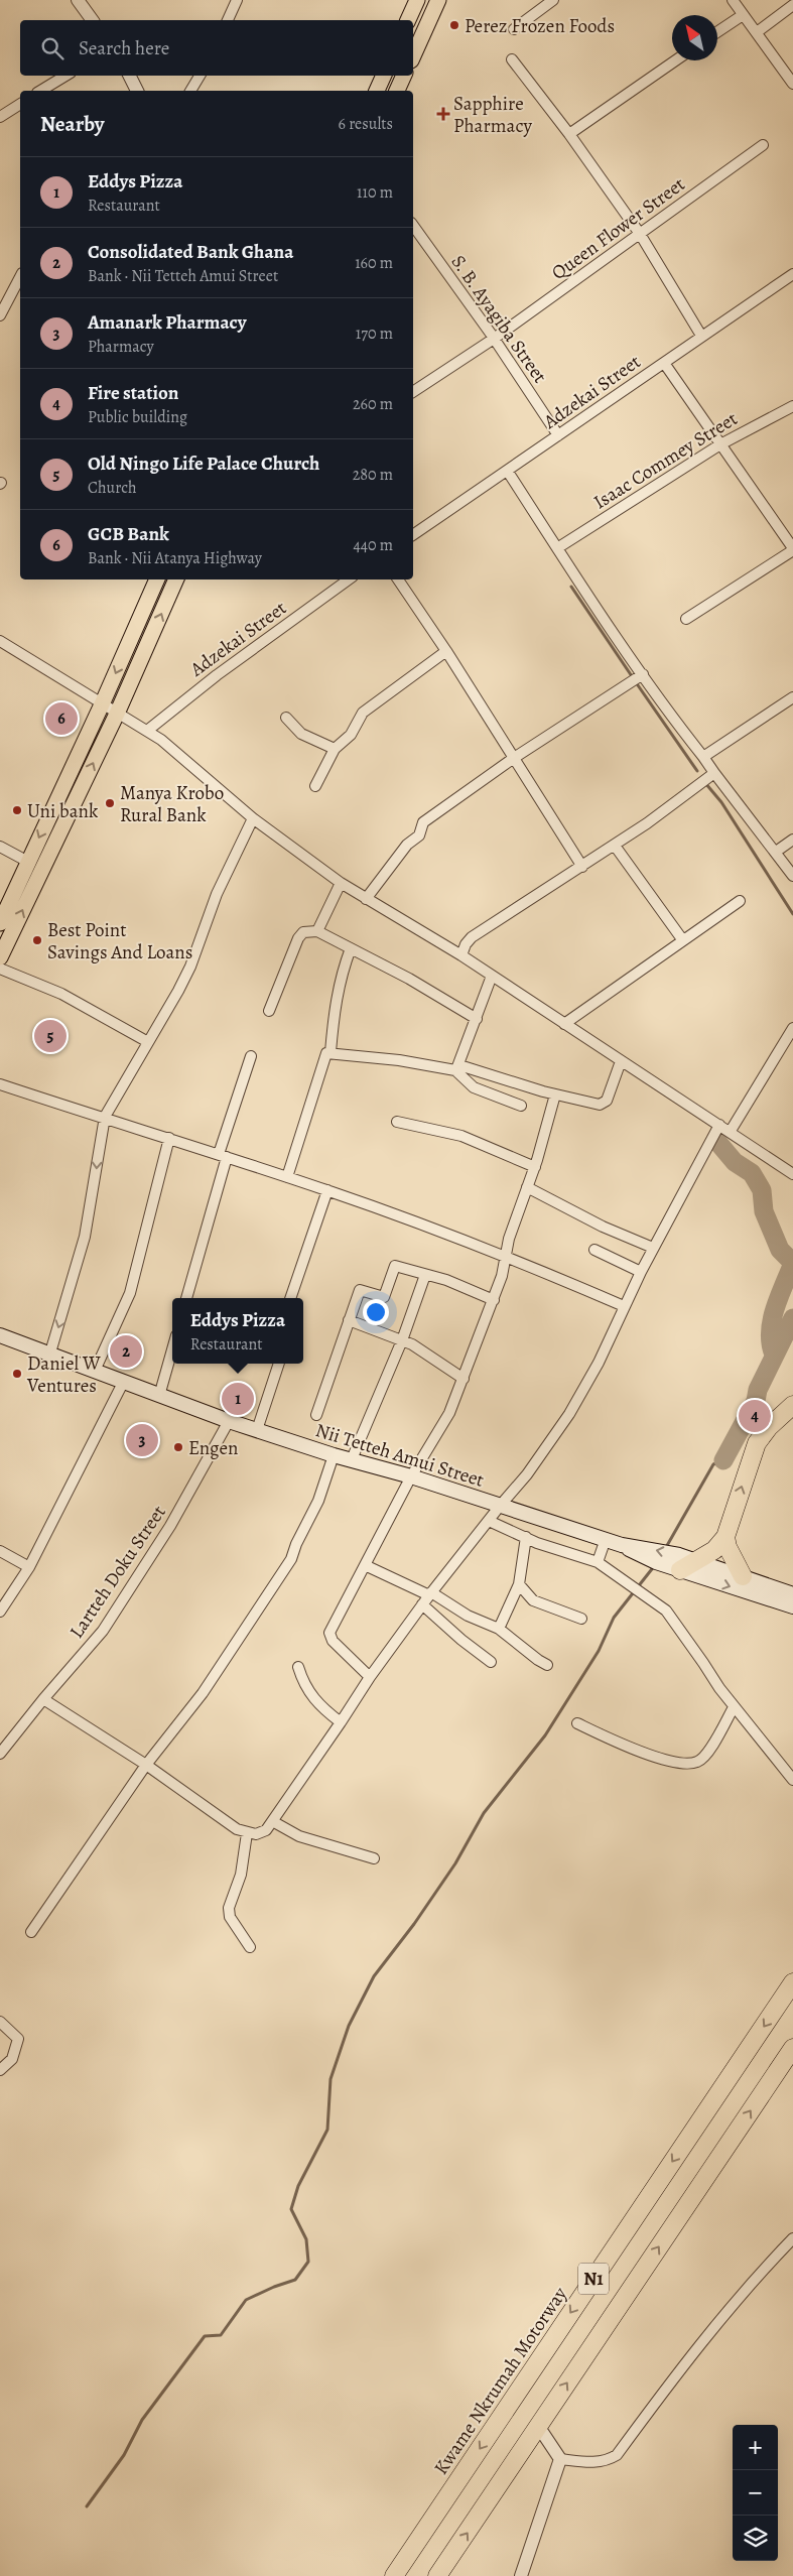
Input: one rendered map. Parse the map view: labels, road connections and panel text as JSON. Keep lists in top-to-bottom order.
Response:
{
  "streets": {
    "highway": ["N1", "Kwame Nkrumah Motorway"],
    "main road": ["Nii Tetteh Amui Street"],
    "street": [
      "Queen Flower Street",
      "S. B. Ayagiba Street",
      "Adzekai Street",
      "Isaac Commey Street",
      "Lartteh Doku Street"
    ]
  },
  "crossings": [
    ["Queen Flower Street", "S. B. Ayagiba Street"],
    ["S. B. Ayagiba Street", "Adzekai Street"],
    ["Nii Tetteh Amui Street", "Lartteh Doku Street"]
  ],
  "places": {
    "other": [
      "Perez Frozen Foods",
      "Manya Krobo Rural Bank",
      "Uni bank",
      "Best Point Savings And Loans",
      "Daniel W Ventures",
      "Engen"
    ],
    "health": ["Sapphire Pharmacy"]
  },
  "north": "top left",
  "page": {
    "search": "Search here",
    "heading": ["Nearby", "6 results"],
    "list": [
      {
        "mark": "1",
        "name": "Eddys Pizza",
        "note": "Restaurant",
        "value": "110 m"
      },
      {
        "mark": "2",
        "name": "Consolidated Bank Ghana",
        "note": "Bank · Nii Tetteh Amui Street",
        "value": "160 m"
      },
      {
        "mark": "3",
        "name": "Amanark Pharmacy",
        "note": "Pharmacy",
        "value": "170 m"
      },
      {
        "mark": "4",
        "name": "Fire station",
        "note": "Public building",
        "value": "260 m"
      },
      {
        "mark": "5",
        "name": "Old Ningo Life Palace Church",
        "note": "Church",
        "value": "280 m"
      },
      {
        "mark": "6",
        "name": "GCB Bank",
        "note": "Bank · Nii Atanya Highway",
        "value": "440 m"
      }
    ],
    "pins": [
      "6",
      "5",
      "2",
      "1",
      "4",
      "3"
    ],
    "popup": ["Eddys Pizza", "Restaurant"],
    "map_buttons": ["+", "−"]
  }
}
